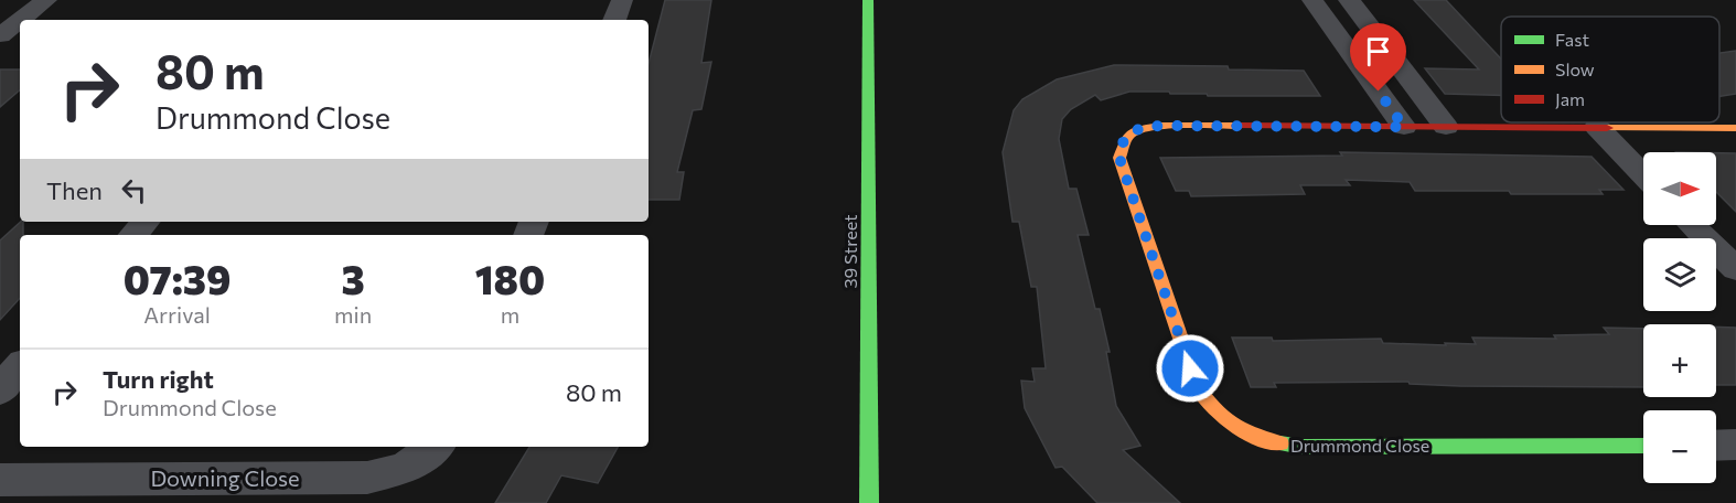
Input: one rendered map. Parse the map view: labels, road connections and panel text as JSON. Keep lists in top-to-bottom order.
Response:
{
  "streets": {
    "street": ["39 Street", "Drummond Close", "Downing Close"]
  },
  "legend": ["Fast", "Slow", "Jam"],
  "north": "right",
  "page": {
    "turn": ["80 m", "Drummond Close"],
    "map_buttons": ["+", "−"],
    "then": "Then",
    "eta": [
      "07:39",
      "Arrival",
      "3",
      "min",
      "180",
      "m"
    ],
    "list": [
      {
        "name": "Turn right",
        "note": "Drummond Close",
        "value": "80 m"
      }
    ]
  }
}
